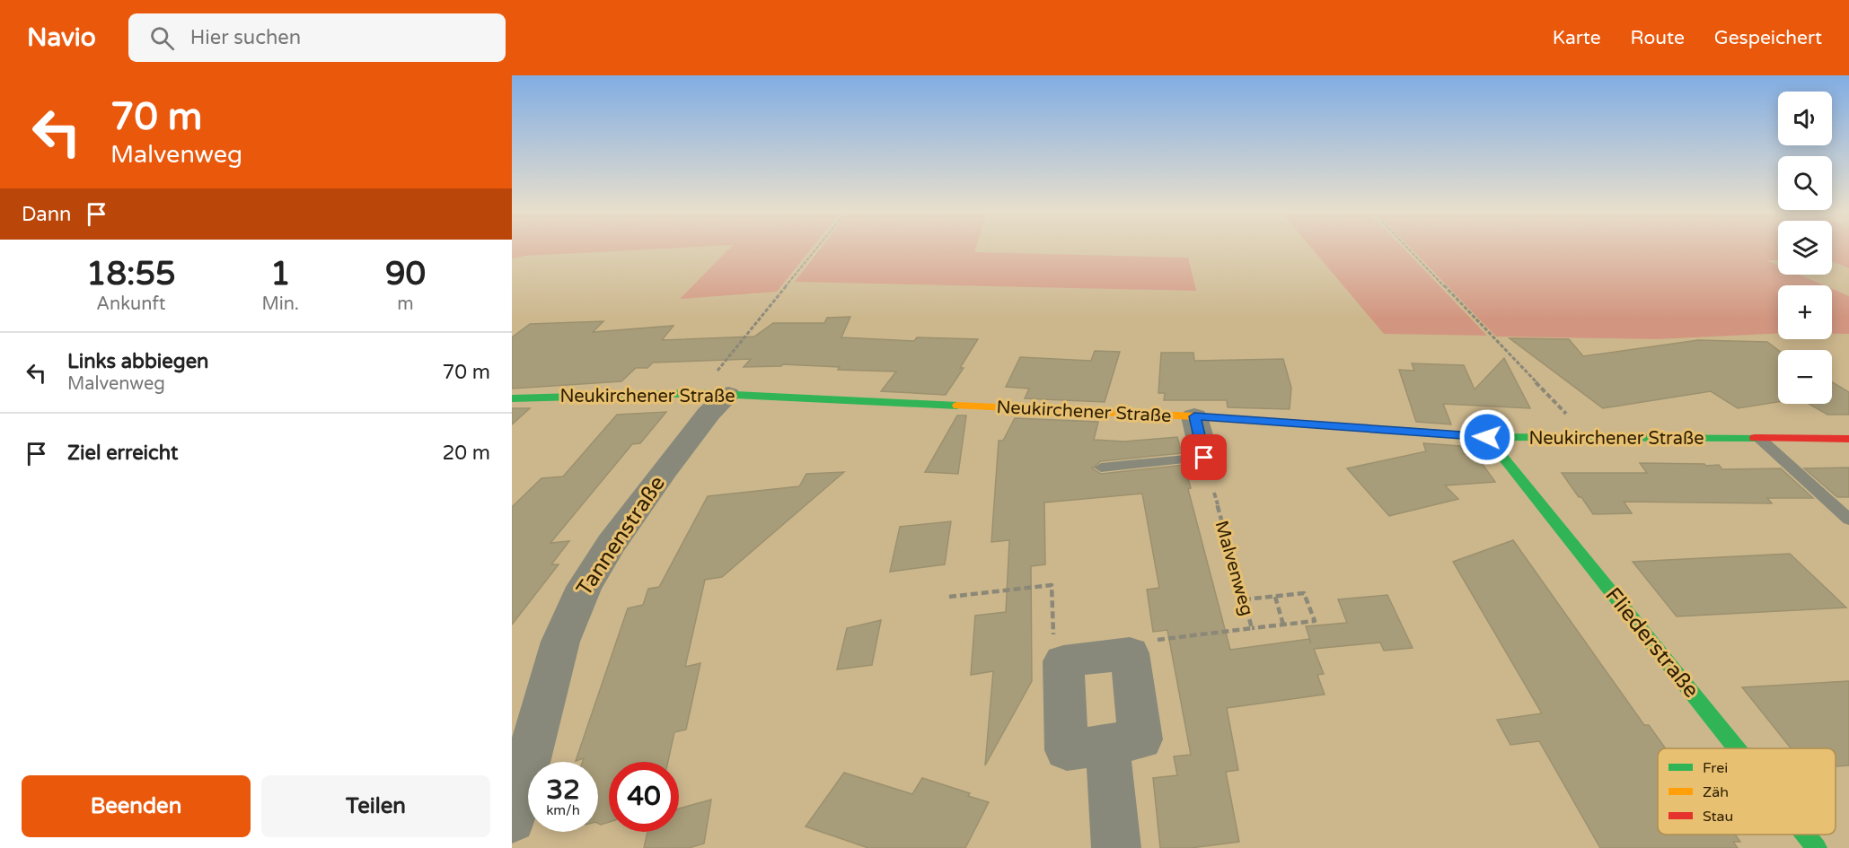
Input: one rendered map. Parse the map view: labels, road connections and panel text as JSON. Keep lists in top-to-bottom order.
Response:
{
  "streets": {
    "street": ["Neukirchener Straße", "Tannenstraße", "Fliederstraße"],
    "path": ["Malvenweg"]
  },
  "crossings": [
    ["Neukirchener Straße", "Tannenstraße"],
    ["Neukirchener Straße", "Fliederstraße"]
  ],
  "legend": ["Frei", "Zäh", "Stau"],
  "page": {
    "header": "Navio",
    "search": "Hier suchen",
    "nav": ["Karte", "Route", "Gespeichert"],
    "turn": ["70 m", "Malvenweg"],
    "map_buttons": ["+", "−"],
    "then": "Dann",
    "eta": [
      "18:55",
      "Ankunft",
      "1",
      "Min.",
      "90",
      "m"
    ],
    "list": [
      {
        "name": "Links abbiegen",
        "note": "Malvenweg",
        "value": "70 m"
      },
      {
        "name": "Ziel erreicht",
        "value": "20 m"
      }
    ],
    "speed": "32 km/h",
    "limit": "40",
    "buttons": ["Beenden", "Teilen"]
  }
}
